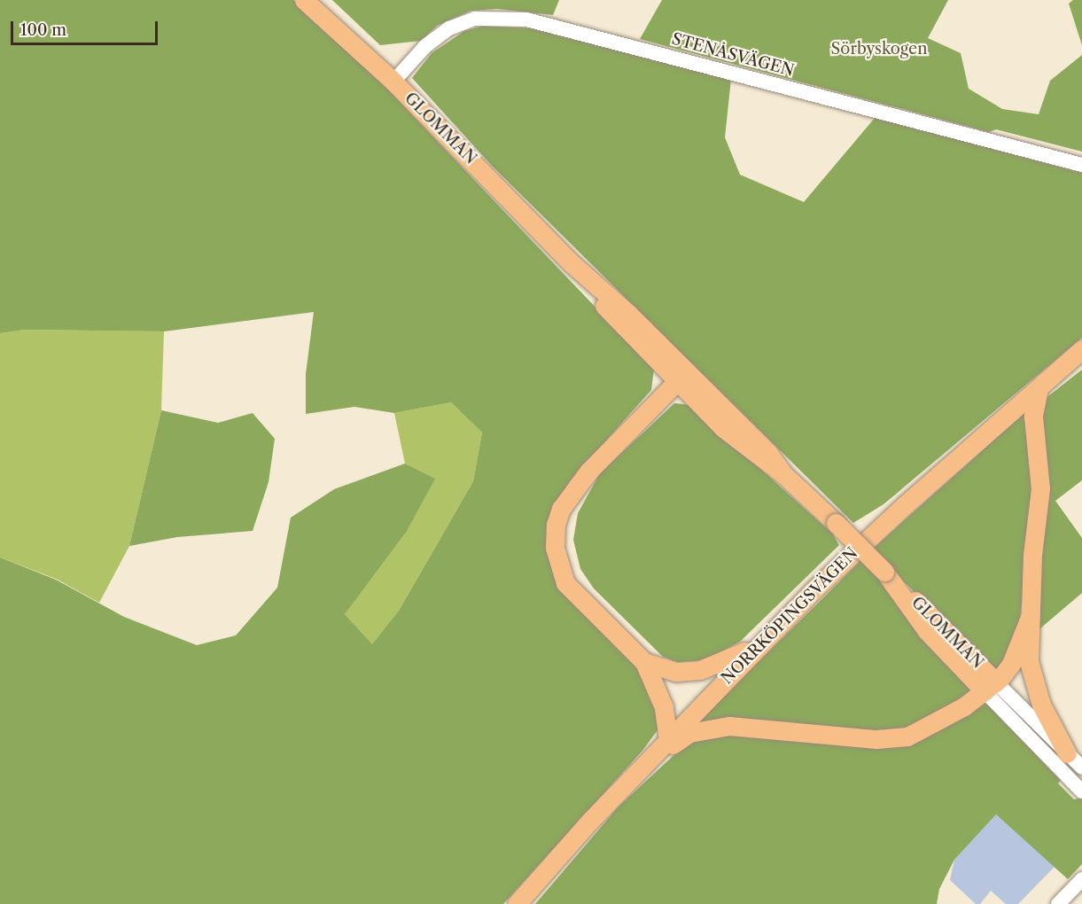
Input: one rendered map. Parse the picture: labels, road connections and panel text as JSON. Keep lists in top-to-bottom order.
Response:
{
  "streets": {
    "main road": ["GLOMMAN", "NORRKÖPINGSVÄGEN"],
    "street": ["STENÅSVÄGEN"]
  },
  "crossings": [
    ["STENÅSVÄGEN", "GLOMMAN"]
  ],
  "parks": ["Sörbyskogen"],
  "scale_bar": "100 m"
}
